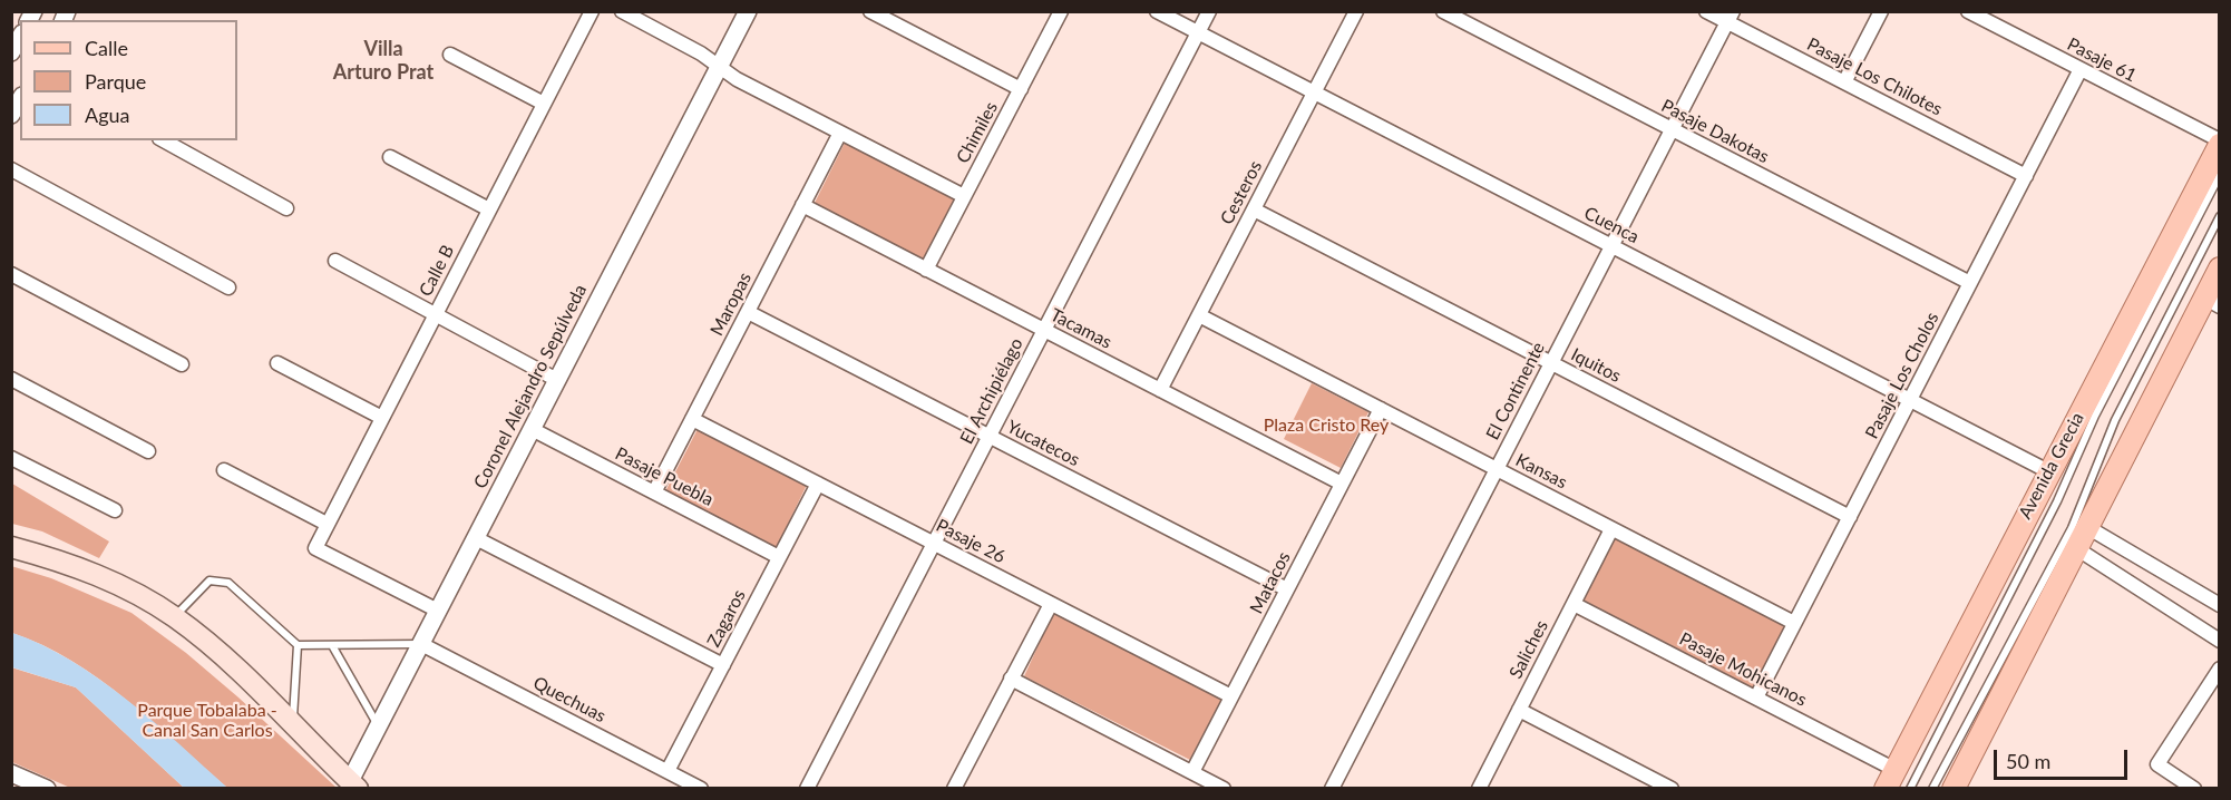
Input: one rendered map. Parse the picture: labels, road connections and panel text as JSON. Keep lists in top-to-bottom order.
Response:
{
  "streets": {
    "main road": ["Avenida Grecia"],
    "street": [
      "Pasaje 61",
      "Pasaje Los Chilotes",
      "Pasaje Dakotas",
      "Chimiles",
      "Cesteros",
      "Cuenca",
      "Calle B",
      "Maropas",
      "Tacamas",
      "Iquitos",
      "Pasaje Los Cholos",
      "Coronel Alejandro Sepúlveda",
      "El Archipiélago",
      "El Continente",
      "Yucatecos",
      "Kansas",
      "Pasaje Puebla",
      "Pasaje 26",
      "Matacos",
      "Zagaros",
      "Saliches",
      "Pasaje Mohicanos",
      "Quechuas"
    ]
  },
  "crossings": [
    ["Pasaje 61", "Pasaje Los Cholos"],
    ["Pasaje 61", "Avenida Grecia"],
    ["Pasaje Los Chilotes", "Pasaje Los Cholos"],
    ["Pasaje Los Chilotes", "El Continente"],
    ["Pasaje Dakotas", "Pasaje Los Cholos"],
    ["Pasaje Dakotas", "El Continente"],
    ["Chimiles", "Tacamas"],
    ["Cesteros", "Cuenca"],
    ["Cesteros", "Tacamas"],
    ["Cesteros", "Iquitos"],
    ["Cesteros", "Kansas"],
    ["Cuenca", "Pasaje Los Cholos"],
    ["Cuenca", "El Archipiélago"],
    ["Cuenca", "El Continente"],
    ["Cuenca", "Avenida Grecia"],
    ["Calle B", "Coronel Alejandro Sepúlveda"],
    ["Maropas", "Tacamas"],
    ["Maropas", "Yucatecos"],
    ["Maropas", "Pasaje Puebla"],
    ["Maropas", "Pasaje 26"],
    ["Tacamas", "El Archipiélago"],
    ["Tacamas", "Matacos"],
    ["Iquitos", "Pasaje Los Cholos"],
    ["Iquitos", "El Continente"],
    ["Pasaje Los Cholos", "Kansas"],
    ["Pasaje Los Cholos", "Pasaje Mohicanos"],
    ["Coronel Alejandro Sepúlveda", "Pasaje Puebla"],
    ["Coronel Alejandro Sepúlveda", "Quechuas"],
    ["El Archipiélago", "Yucatecos"],
    ["El Archipiélago", "Pasaje 26"],
    ["El Continente", "Kansas"],
    ["Yucatecos", "Matacos"],
    ["Avenida Grecia", "Pasaje Mohicanos"],
    ["Kansas", "Matacos"],
    ["Kansas", "Saliches"],
    ["Pasaje Puebla", "Zagaros"],
    ["Pasaje 26", "Matacos"],
    ["Pasaje 26", "Zagaros"],
    ["Zagaros", "Quechuas"],
    ["Saliches", "Pasaje Mohicanos"]
  ],
  "districts": ["Villa Arturo Prat"],
  "parks": ["Plaza Cristo Rey", "Parque Tobalaba - Canal San Carlos"],
  "legend": ["Calle", "Parque", "Agua"],
  "scale_bar": "50 m"
}
